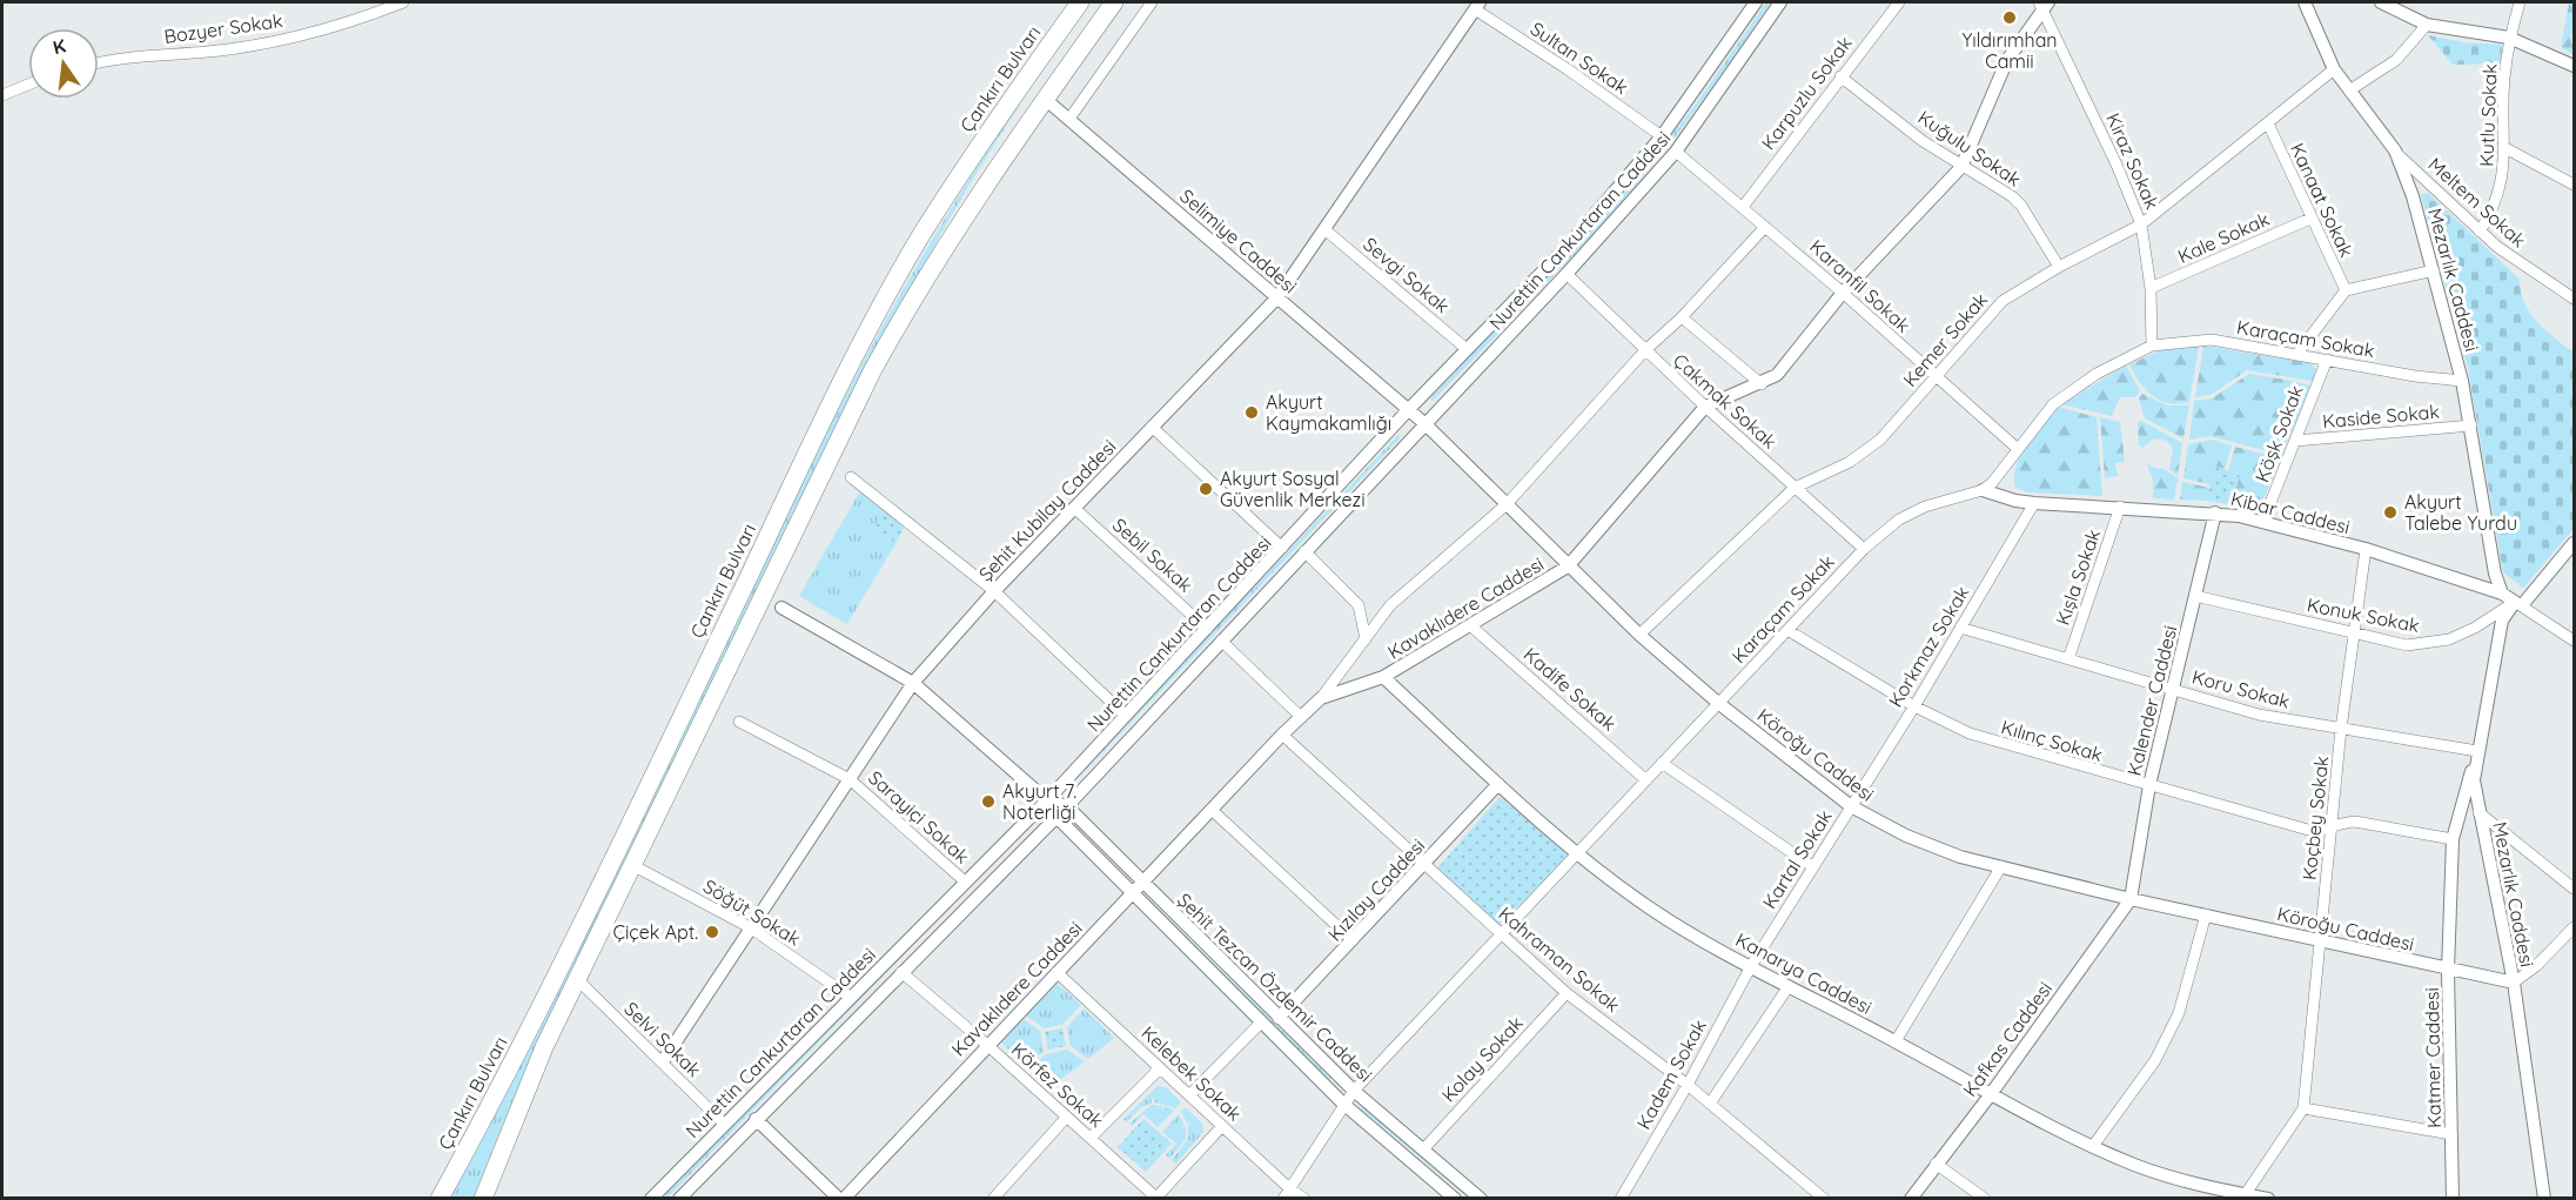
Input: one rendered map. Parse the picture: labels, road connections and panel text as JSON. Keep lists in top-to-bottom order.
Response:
{
  "streets": {
    "highway": ["Çankırı Bulvarı"],
    "street": [
      "Bozyer Sokak",
      "Sultan Sokak",
      "Karpuzlu Sokak",
      "Kutlu Sokak",
      "Kuğulu Sokak",
      "Kiraz Sokak",
      "Kanaat Sokak",
      "Meltem Sokak",
      "Nurettin Cankurtaran Caddesi",
      "Kale Sokak",
      "Selimiye Caddesi",
      "Sevgi Sokak",
      "Mezarlık Caddesi",
      "Karanfil Sokak",
      "Karaçam Sokak",
      "Kemer Sokak",
      "Çakmak Sokak",
      "Kaside Sokak",
      "Köşk Sokak",
      "Şehit Kubilay Caddesi",
      "Kibar Caddesi",
      "Sebil Sokak",
      "Kışla Sokak",
      "Kavaklıdere Caddesi",
      "Konuk Sokak",
      "Korkmaz Sokak",
      "Kadife Sokak",
      "Koru Sokak",
      "Kalender Caddesi",
      "Kılınç Sokak",
      "Köroğu Caddesi",
      "Sarayiçi Sokak",
      "Koçbey Sokak",
      "Kartal Sokak",
      "Kızılay Caddesi",
      "Söğüt Sokak",
      "Kahraman Sokak",
      "Kanarya Caddesi",
      "Şehit Tezcan Özdemir Caddesi",
      "Selvi Sokak",
      "Kafkas Caddesi",
      "Katmer Caddesi",
      "Kolay Sokak",
      "Kelebek Sokak",
      "Kadem Sokak",
      "Körfez Sokak"
    ]
  },
  "crossings": [
    ["Sultan Sokak", "Nurettin Cankurtaran Caddesi"],
    ["Sultan Sokak", "Şehit Kubilay Caddesi"],
    ["Karpuzlu Sokak", "Kuğulu Sokak"],
    ["Karpuzlu Sokak", "Karanfil Sokak"],
    ["Kutlu Sokak", "Meltem Sokak"],
    ["Kuğulu Sokak", "Kemer Sokak"],
    ["Kuğulu Sokak", "Kavaklıdere Caddesi"],
    ["Kiraz Sokak", "Kale Sokak"],
    ["Kiraz Sokak", "Karaçam Sokak"],
    ["Kiraz Sokak", "Kemer Sokak"],
    ["Kiraz Sokak", "Kavaklıdere Caddesi"],
    ["Kanaat Sokak", "Kale Sokak"],
    ["Kanaat Sokak", "Kemer Sokak"],
    ["Meltem Sokak", "Mezarlık Caddesi"],
    ["Nurettin Cankurtaran Caddesi", "Selimiye Caddesi"],
    ["Nurettin Cankurtaran Caddesi", "Sevgi Sokak"],
    ["Nurettin Cankurtaran Caddesi", "Karanfil Sokak"],
    ["Nurettin Cankurtaran Caddesi", "Çakmak Sokak"],
    ["Nurettin Cankurtaran Caddesi", "Sebil Sokak"],
    ["Nurettin Cankurtaran Caddesi", "Köroğu Caddesi"],
    ["Nurettin Cankurtaran Caddesi", "Sarayiçi Sokak"],
    ["Nurettin Cankurtaran Caddesi", "Söğüt Sokak"],
    ["Nurettin Cankurtaran Caddesi", "Şehit Tezcan Özdemir Caddesi"],
    ["Nurettin Cankurtaran Caddesi", "Selvi Sokak"],
    ["Nurettin Cankurtaran Caddesi", "Körfez Sokak"],
    ["Selimiye Caddesi", "Şehit Kubilay Caddesi"],
    ["Selimiye Caddesi", "Köroğu Caddesi"],
    ["Sevgi Sokak", "Şehit Kubilay Caddesi"],
    ["Mezarlık Caddesi", "Karaçam Sokak"],
    ["Mezarlık Caddesi", "Kemer Sokak"],
    ["Mezarlık Caddesi", "Kaside Sokak"],
    ["Mezarlık Caddesi", "Kibar Caddesi"],
    ["Mezarlık Caddesi", "Konuk Sokak"],
    ["Mezarlık Caddesi", "Koru Sokak"],
    ["Mezarlık Caddesi", "Köroğu Caddesi"],
    ["Mezarlık Caddesi", "Katmer Caddesi"],
    ["Karanfil Sokak", "Karaçam Sokak"],
    ["Karanfil Sokak", "Kemer Sokak"],
    ["Karanfil Sokak", "Kavaklıdere Caddesi"],
    ["Karaçam Sokak", "Çakmak Sokak"],
    ["Karaçam Sokak", "Köşk Sokak"],
    ["Karaçam Sokak", "Kibar Caddesi"],
    ["Karaçam Sokak", "Kadife Sokak"],
    ["Karaçam Sokak", "Kılınç Sokak"],
    ["Karaçam Sokak", "Köroğu Caddesi"],
    ["Karaçam Sokak", "Kahraman Sokak"],
    ["Karaçam Sokak", "Kanarya Caddesi"],
    ["Karaçam Sokak", "Şehit Tezcan Özdemir Caddesi"],
    ["Karaçam Sokak", "Kelebek Sokak"],
    ["Kemer Sokak", "Çakmak Sokak"],
    ["Kemer Sokak", "Köroğu Caddesi"],
    ["Çakmak Sokak", "Kavaklıdere Caddesi"],
    ["Kaside Sokak", "Köşk Sokak"],
    ["Köşk Sokak", "Kibar Caddesi"],
    ["Şehit Kubilay Caddesi", "Sebil Sokak"],
    ["Şehit Kubilay Caddesi", "Sarayiçi Sokak"],
    ["Şehit Kubilay Caddesi", "Söğüt Sokak"],
    ["Şehit Kubilay Caddesi", "Selvi Sokak"],
    ["Kibar Caddesi", "Kışla Sokak"],
    ["Kibar Caddesi", "Konuk Sokak"],
    ["Kibar Caddesi", "Korkmaz Sokak"],
    ["Kibar Caddesi", "Kalender Caddesi"],
    ["Kibar Caddesi", "Koçbey Sokak"],
    ["Kışla Sokak", "Koru Sokak"],
    ["Kavaklıdere Caddesi", "Kadife Sokak"],
    ["Kavaklıdere Caddesi", "Köroğu Caddesi"],
    ["Kavaklıdere Caddesi", "Kahraman Sokak"],
    ["Kavaklıdere Caddesi", "Kanarya Caddesi"],
    ["Kavaklıdere Caddesi", "Şehit Tezcan Özdemir Caddesi"],
    ["Kavaklıdere Caddesi", "Kelebek Sokak"],
    ["Kavaklıdere Caddesi", "Körfez Sokak"],
    ["Konuk Sokak", "Kalender Caddesi"],
    ["Konuk Sokak", "Koçbey Sokak"],
    ["Korkmaz Sokak", "Koru Sokak"],
    ["Korkmaz Sokak", "Kılınç Sokak"],
    ["Korkmaz Sokak", "Köroğu Caddesi"],
    ["Korkmaz Sokak", "Kartal Sokak"],
    ["Koru Sokak", "Kalender Caddesi"],
    ["Koru Sokak", "Koçbey Sokak"],
    ["Koru Sokak", "Katmer Caddesi"],
    ["Kalender Caddesi", "Kılınç Sokak"],
    ["Kalender Caddesi", "Köroğu Caddesi"],
    ["Kalender Caddesi", "Kafkas Caddesi"],
    ["Kılınç Sokak", "Koçbey Sokak"],
    ["Kılınç Sokak", "Katmer Caddesi"],
    ["Köroğu Caddesi", "Koçbey Sokak"],
    ["Köroğu Caddesi", "Kartal Sokak"],
    ["Köroğu Caddesi", "Kafkas Caddesi"],
    ["Köroğu Caddesi", "Katmer Caddesi"],
    ["Koçbey Sokak", "Kanarya Caddesi"],
    ["Kartal Sokak", "Kanarya Caddesi"],
    ["Kartal Sokak", "Kadem Sokak"],
    ["Kızılay Caddesi", "Kahraman Sokak"],
    ["Kızılay Caddesi", "Kanarya Caddesi"],
    ["Kızılay Caddesi", "Şehit Tezcan Özdemir Caddesi"],
    ["Kahraman Sokak", "Kolay Sokak"],
    ["Kahraman Sokak", "Kadem Sokak"],
    ["Kanarya Caddesi", "Kafkas Caddesi"],
    ["Kanarya Caddesi", "Kadem Sokak"],
    ["Şehit Tezcan Özdemir Caddesi", "Kolay Sokak"]
  ],
  "places": [
    "Yıldırımhan Camii",
    "Akyurt Kaymakamlığı",
    "Akyurt Sosyal Güvenlik Merkezi",
    "Akyurt Talebe Yurdu",
    "Akyurt 7. Noterliği",
    "Çiçek Apt."
  ],
  "north": "top"
}
